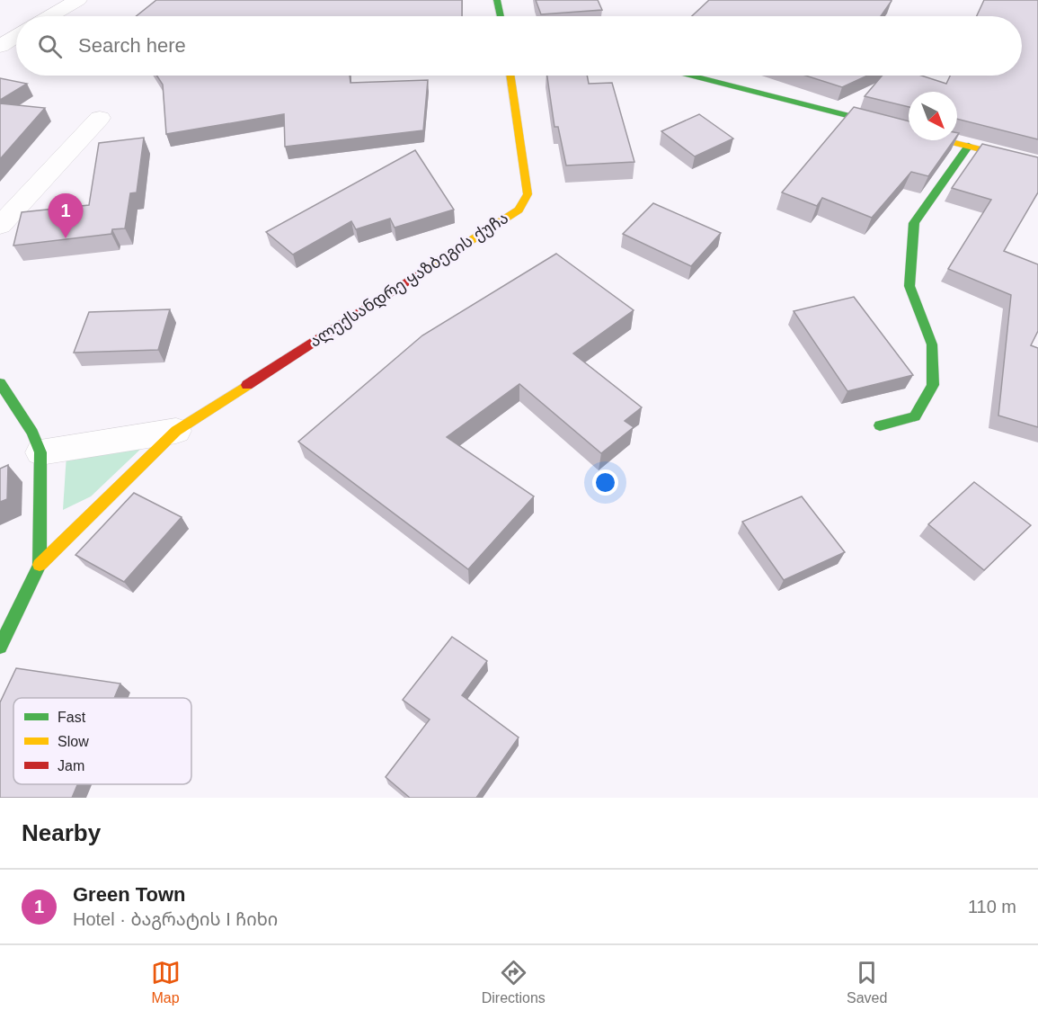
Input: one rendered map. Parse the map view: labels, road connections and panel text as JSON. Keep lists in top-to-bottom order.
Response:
{
  "streets": {
    "street": ["ალექსანდრე ყაზბეგის ქუჩა"]
  },
  "legend": ["Fast", "Slow", "Jam"],
  "north": "bottom right",
  "page": {
    "search": "Search here",
    "pins": "1",
    "heading": "Nearby",
    "list": [
      {
        "mark": "1",
        "name": "Green Town",
        "note": "Hotel · ბაგრატის I ჩიხი",
        "value": "110 m"
      }
    ],
    "nav": ["Map", "Directions", "Saved"]
  }
}
